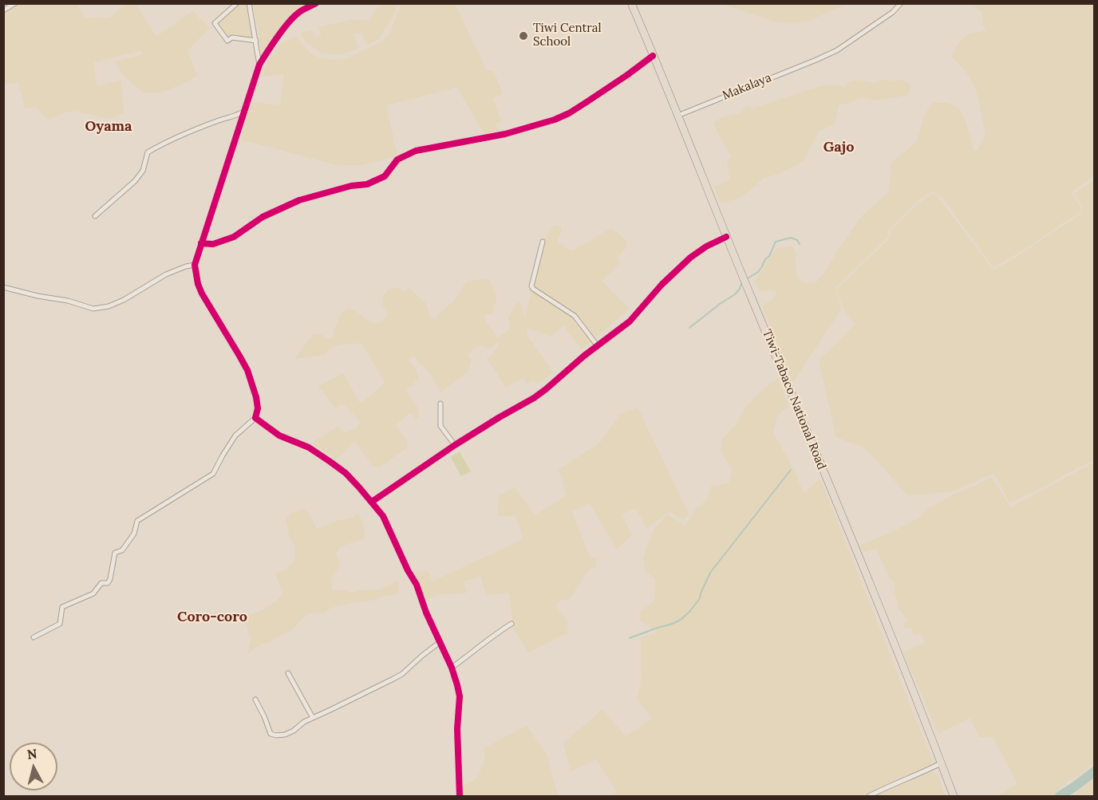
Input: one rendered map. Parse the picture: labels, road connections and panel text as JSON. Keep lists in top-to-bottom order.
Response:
{
  "streets": {
    "main road": ["Tiwi-Tabaco National Road"],
    "street": ["Makalaya"]
  },
  "crossings": [
    ["Makalaya", "Tiwi-Tabaco National Road"]
  ],
  "districts": ["Oyama", "Gajo", "Coro-coro"],
  "places": ["Tiwi Central School"],
  "north": "top"
}
